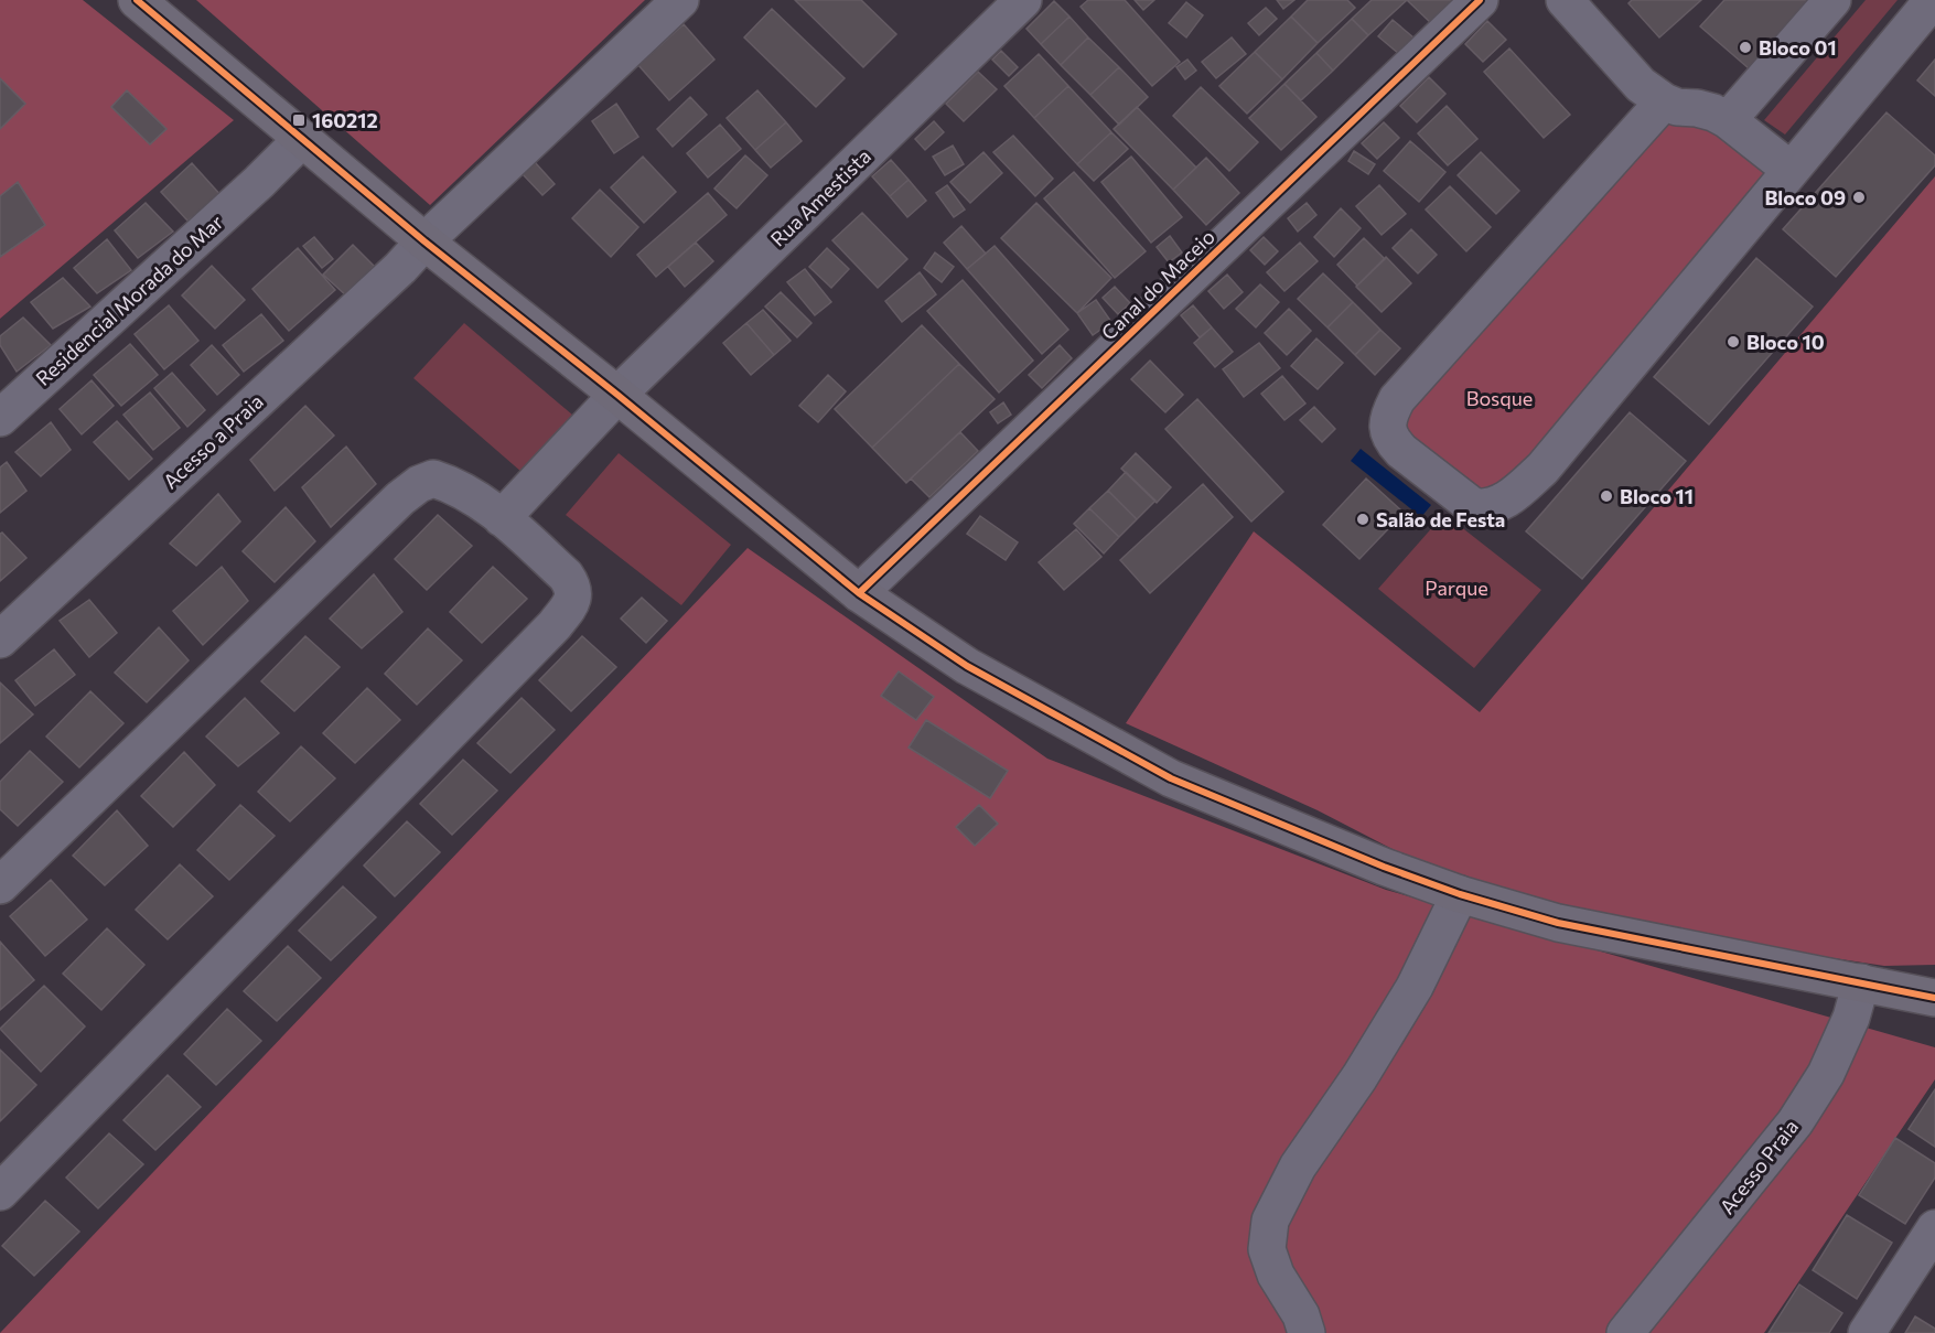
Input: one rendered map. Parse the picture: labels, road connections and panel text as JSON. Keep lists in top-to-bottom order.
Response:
{
  "streets": {
    "street": [
      "Rua Amestista",
      "Canal do Maceio",
      "Residencial Morada do Mar",
      "Acesso a Praia",
      "Acesso Praia"
    ]
  },
  "parks": ["Bosque", "Parque"],
  "places": {
    "other": [
      "Bloco 01",
      "Bloco 09",
      "Bloco 10",
      "Bloco 11",
      "Salão de Festa"
    ],
    "transit": ["160212"]
  }
}
